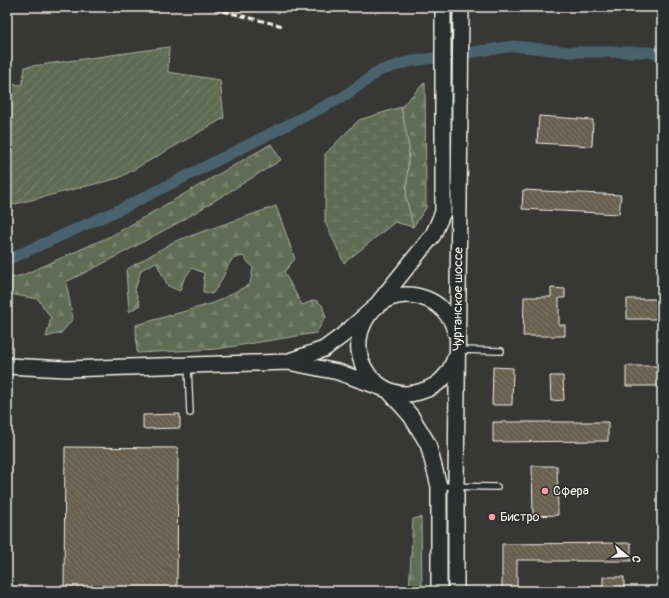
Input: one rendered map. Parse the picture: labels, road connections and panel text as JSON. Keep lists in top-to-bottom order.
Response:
{
  "streets": {
    "street": ["Чуртанское шоссе"]
  },
  "places": ["Сфера", "Бистро"],
  "north": "right"
}
